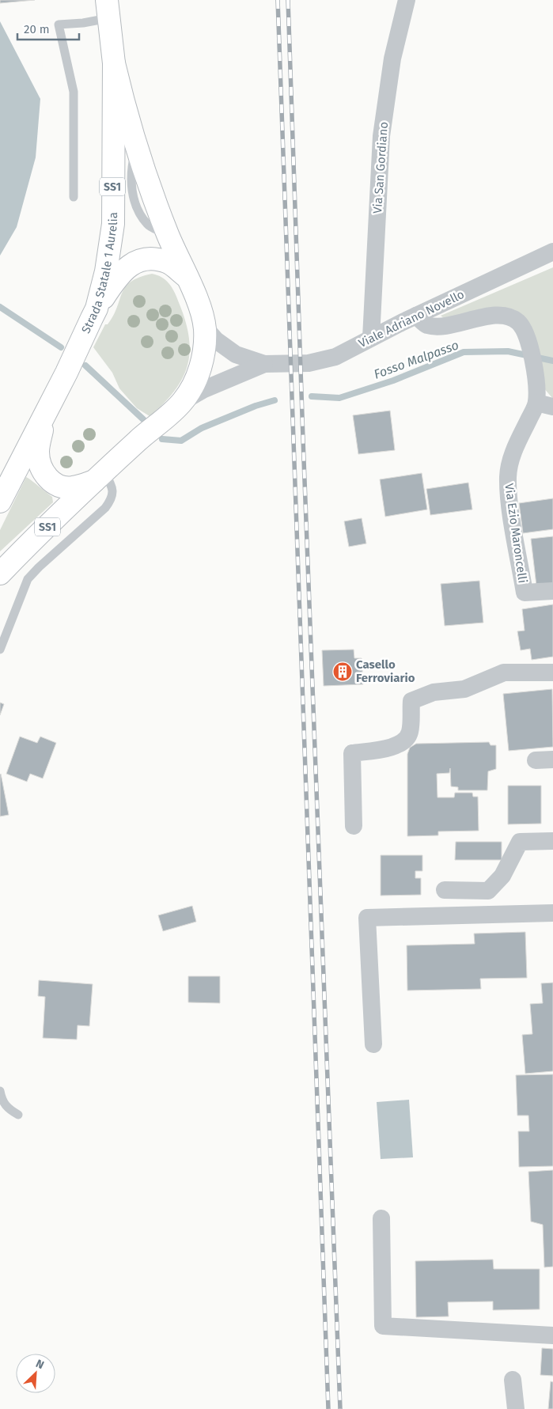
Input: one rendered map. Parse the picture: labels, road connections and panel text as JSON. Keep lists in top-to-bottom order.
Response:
{
  "streets": {
    "main road": ["SS1", "Strada Statale 1 Aurelia"],
    "street": ["Via San Gordiano", "Viale Adriano Novello", "Via Ezio Maroncelli"]
  },
  "crossings": [
    ["Via San Gordiano", "Viale Adriano Novello"],
    ["SS1", "Viale Adriano Novello"],
    ["Viale Adriano Novello", "Via Ezio Maroncelli"]
  ],
  "water": ["Fosso Malpasso"],
  "places": {
    "building": ["Casello Ferroviario"]
  },
  "scale_bar": "20 m",
  "north": "top right"
}
